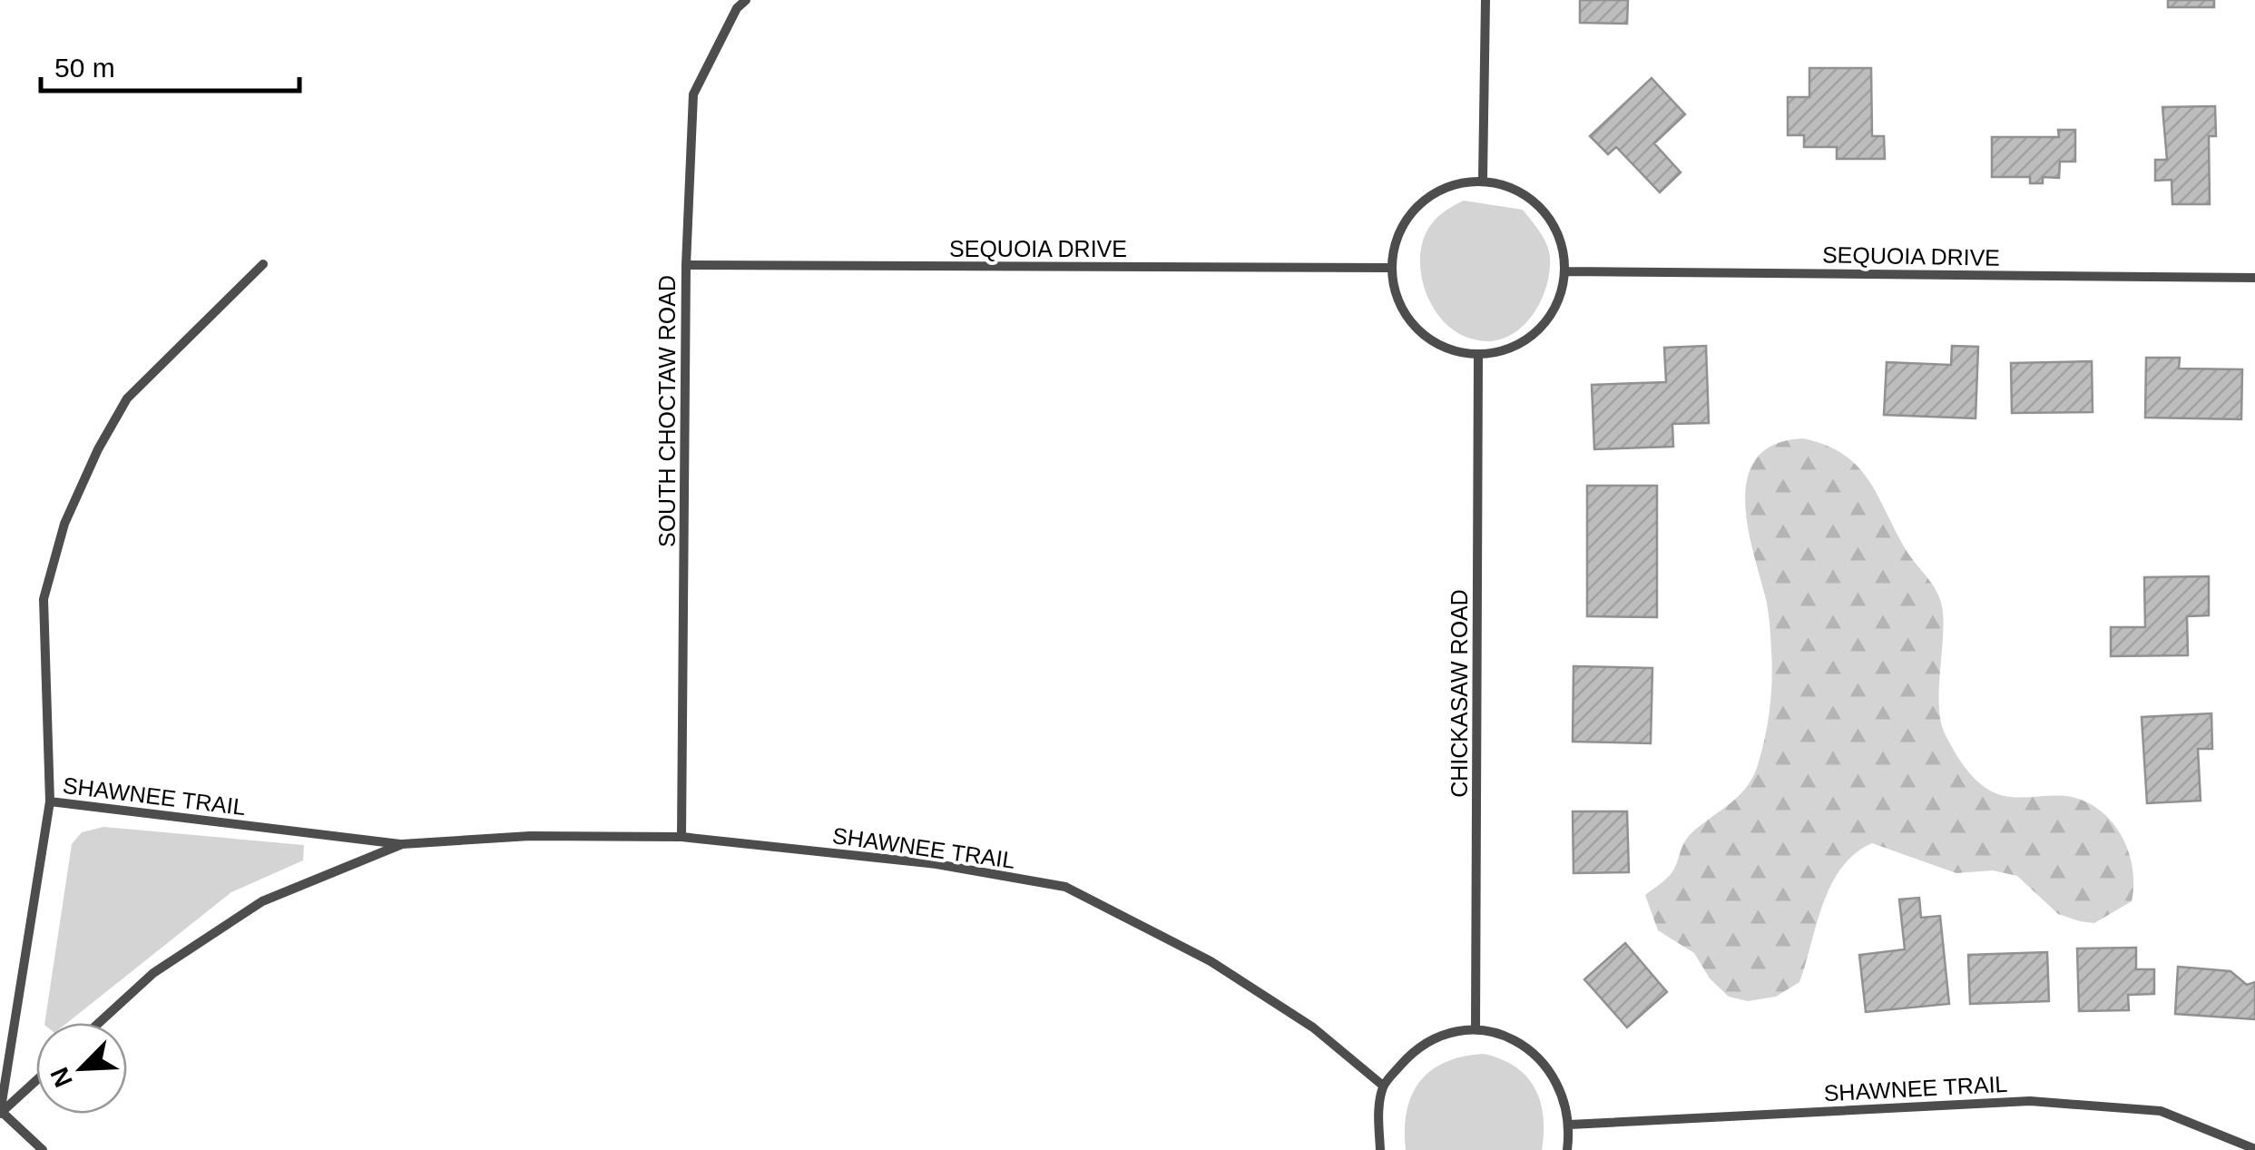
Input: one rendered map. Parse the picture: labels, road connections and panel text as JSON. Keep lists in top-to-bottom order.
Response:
{
  "streets": {
    "street": [
      "SEQUOIA DRIVE",
      "SOUTH CHOCTAW ROAD",
      "CHICKASAW ROAD",
      "SHAWNEE TRAIL"
    ]
  },
  "crossings": [
    ["SEQUOIA DRIVE", "SOUTH CHOCTAW ROAD"],
    ["SEQUOIA DRIVE", "CHICKASAW ROAD"],
    ["SOUTH CHOCTAW ROAD", "SHAWNEE TRAIL"]
  ],
  "scale_bar": "50 m",
  "north": "bottom left"
}
